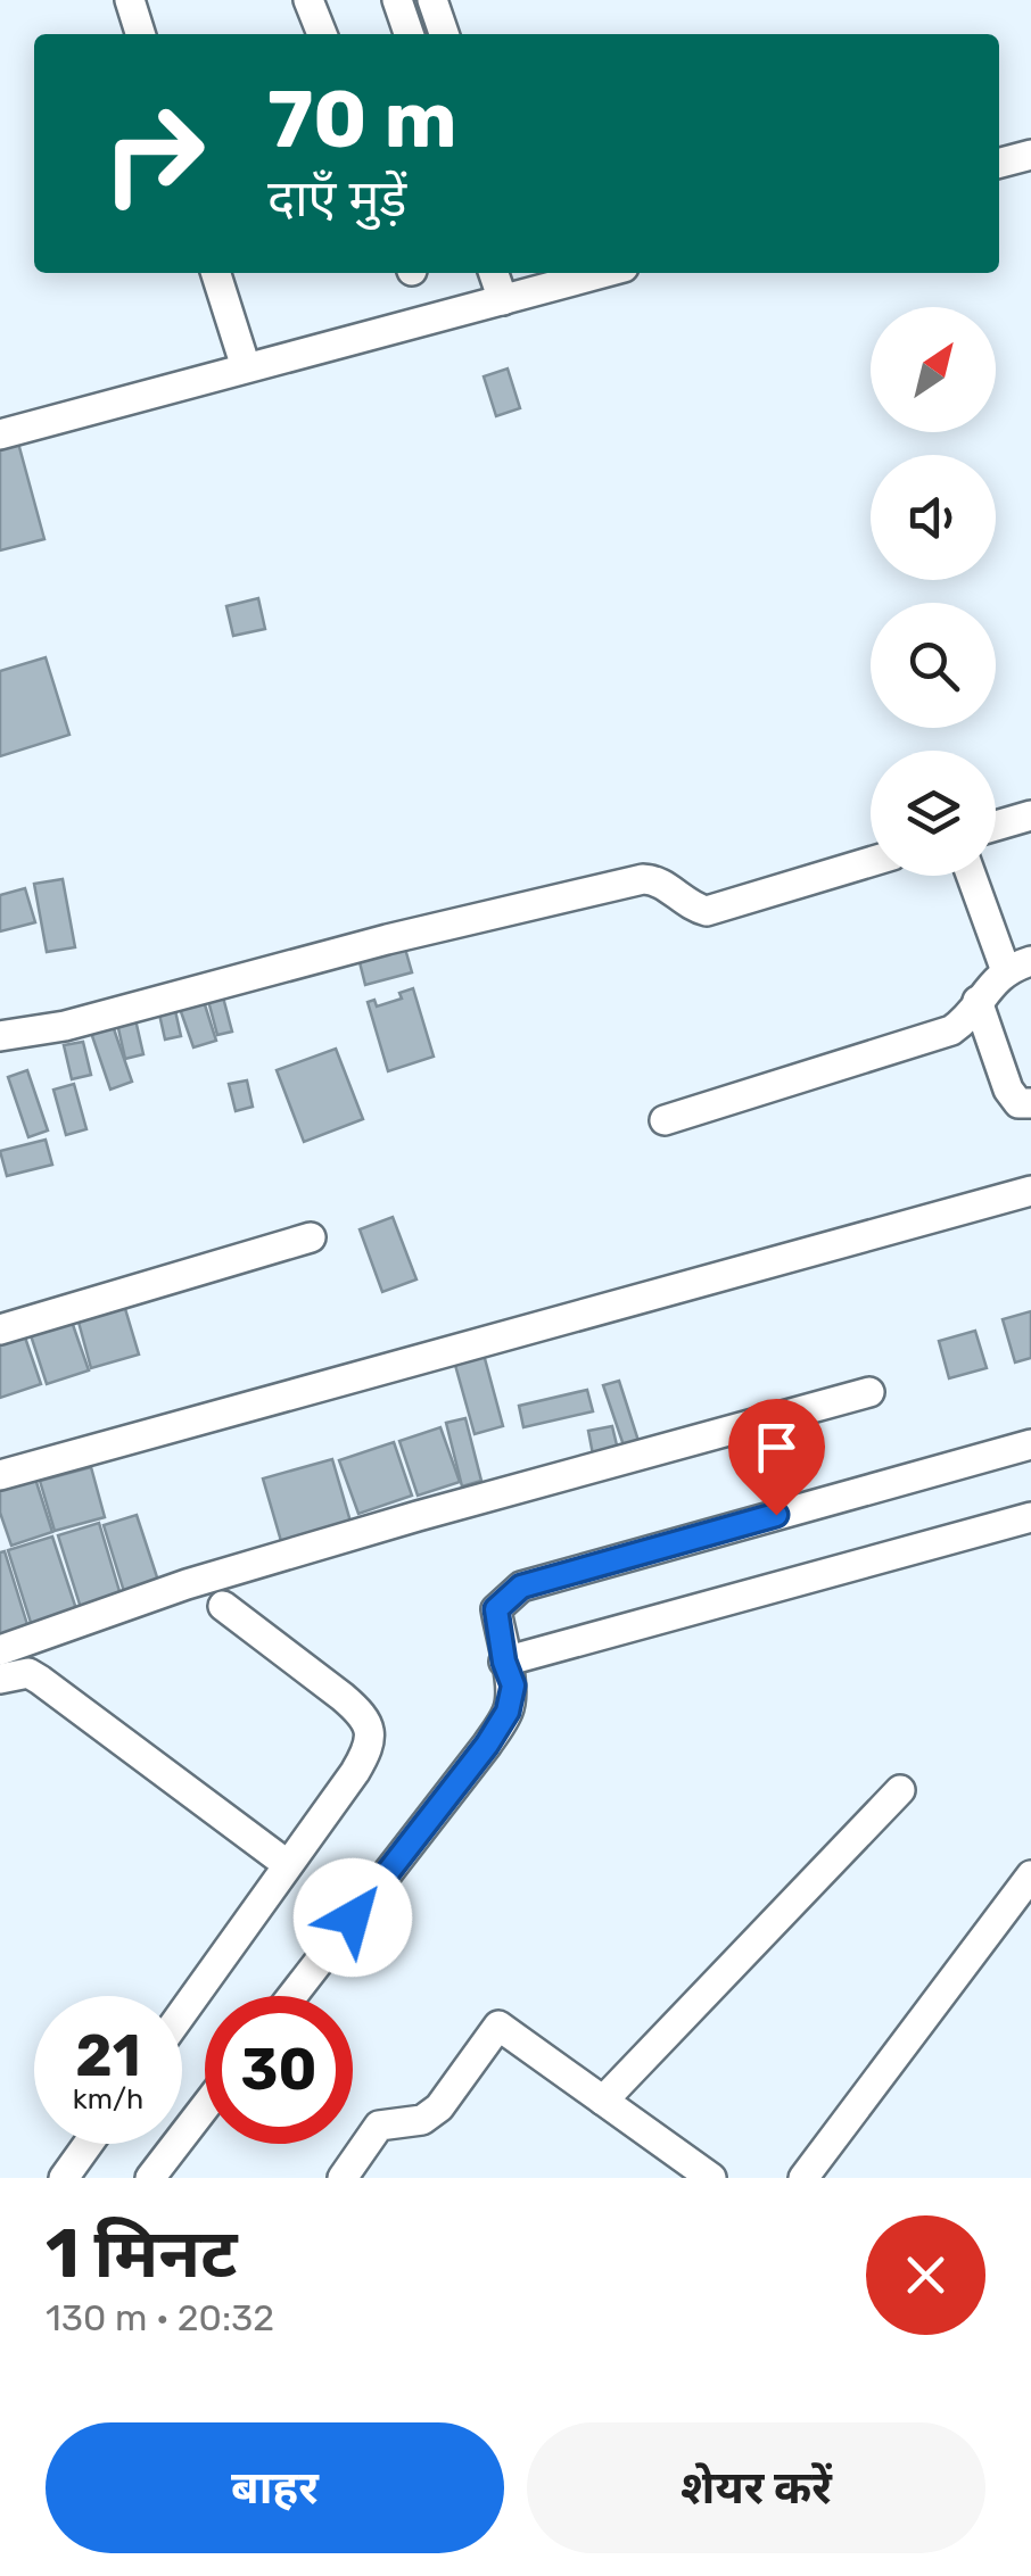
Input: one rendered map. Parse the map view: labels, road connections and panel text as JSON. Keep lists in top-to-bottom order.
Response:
{
  "north": "top right",
  "page": {
    "turn": ["70 m", "दाएँ मुड़ें"],
    "speed": "21 km/h",
    "limit": "30",
    "heading": ["1 मिनट", "130 m · 20:32"],
    "buttons": ["बाहर", "शेयर करें"]
  }
}
